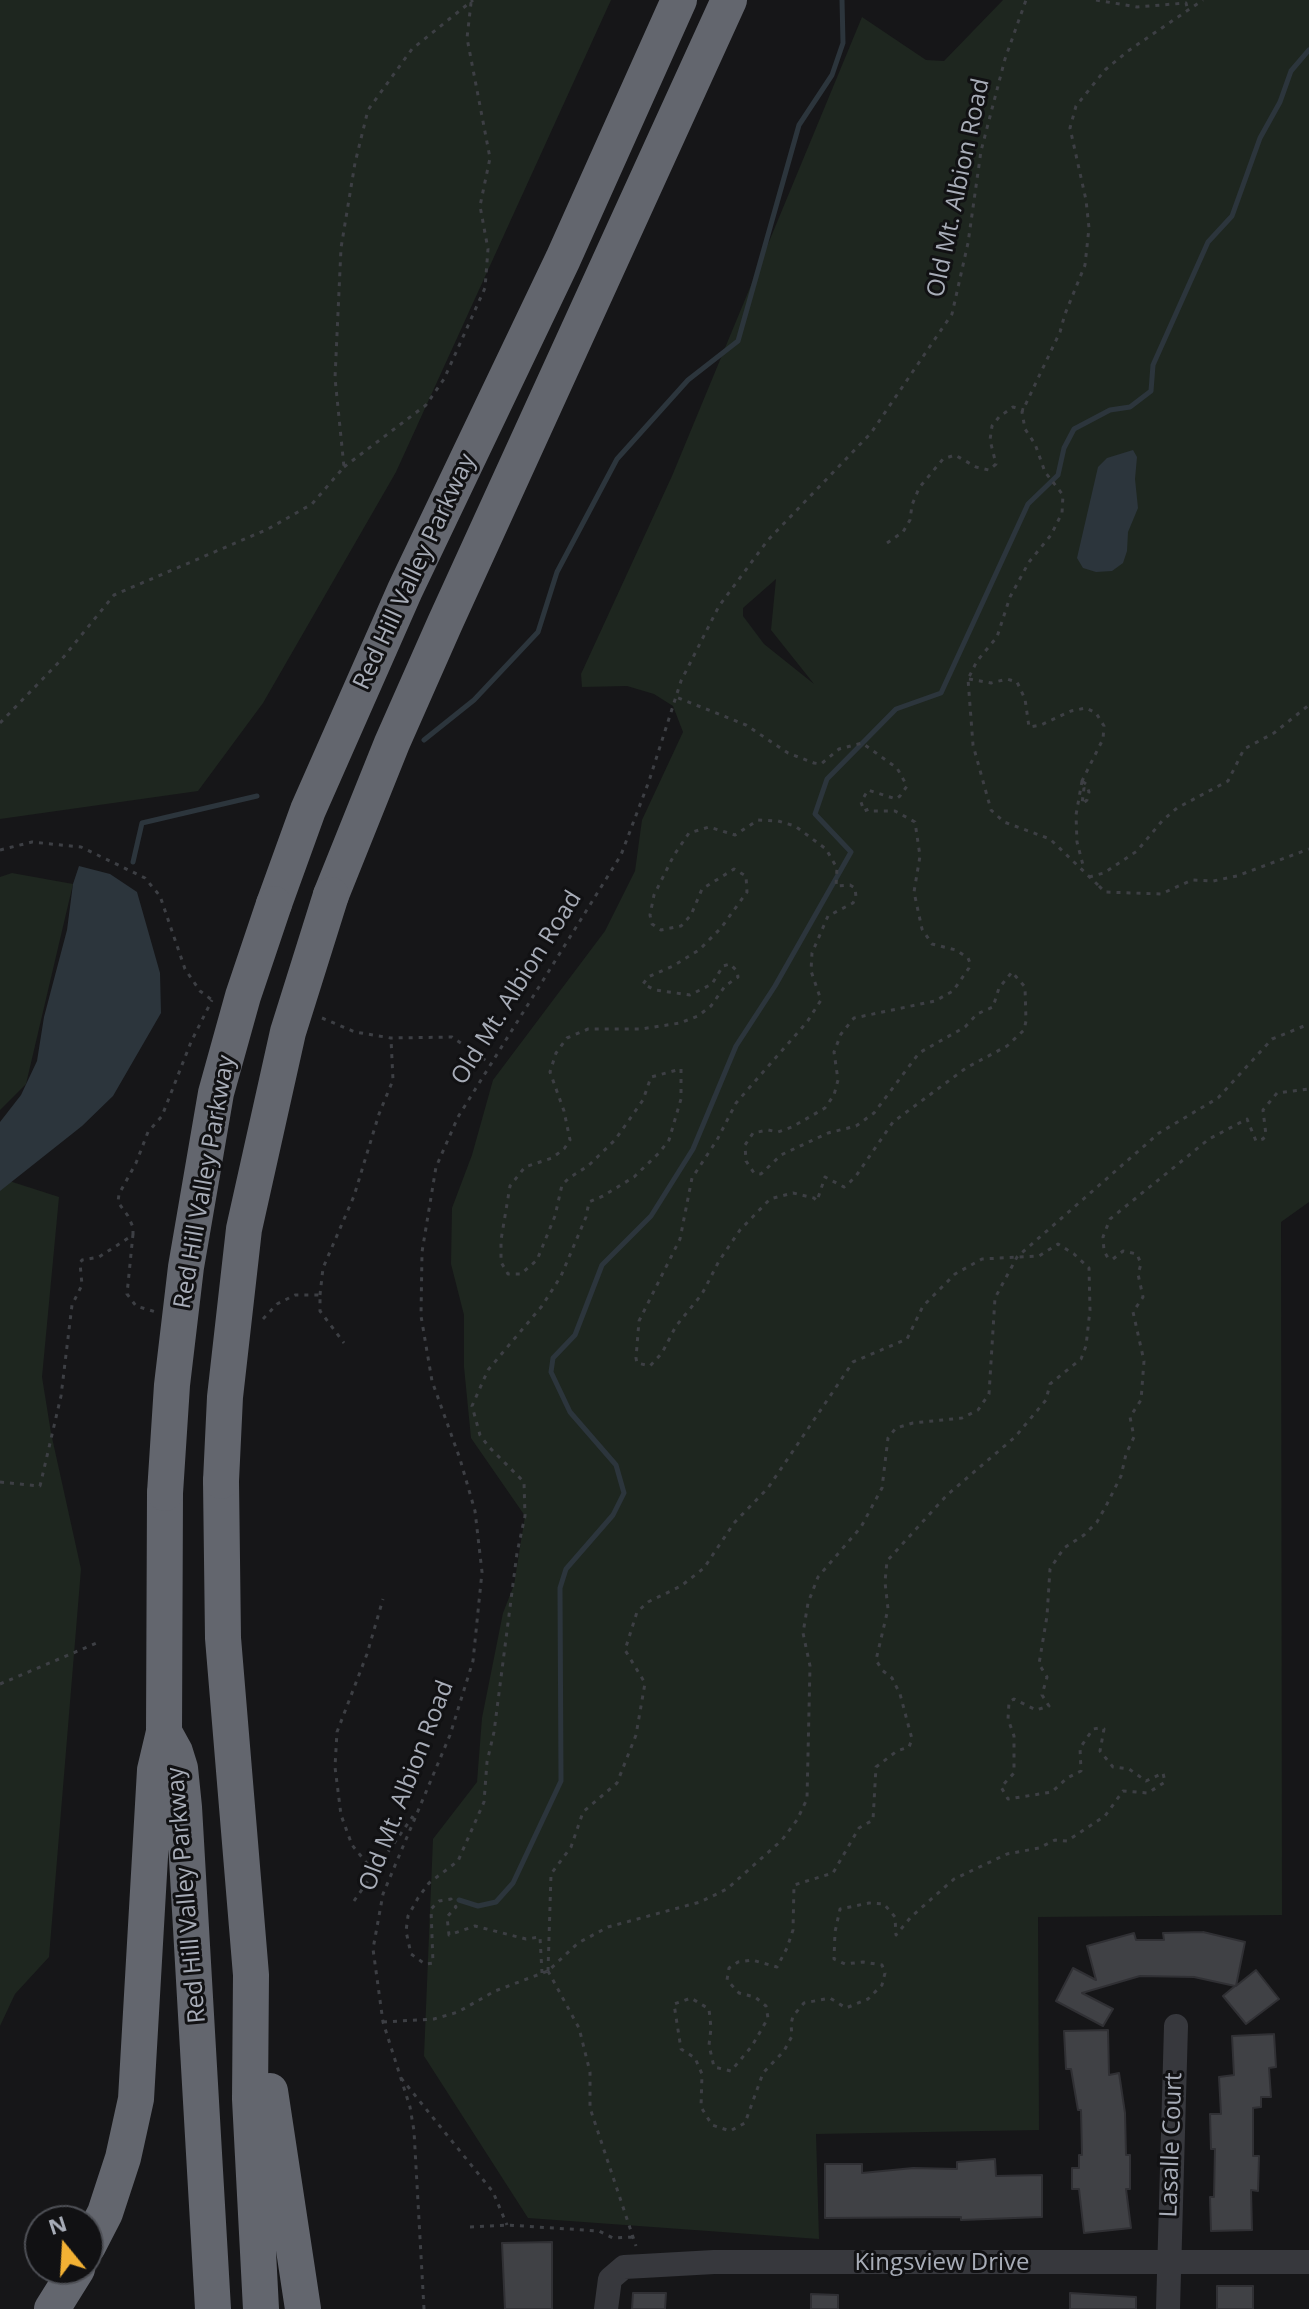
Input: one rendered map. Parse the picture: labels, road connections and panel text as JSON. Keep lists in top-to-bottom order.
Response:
{
  "streets": {
    "highway": ["Red Hill Valley Parkway"],
    "street": ["Lasalle Court", "Kingsview Drive"],
    "path": ["Old Mt. Albion Road"]
  },
  "crossings": [
    ["Lasalle Court", "Kingsview Drive"]
  ],
  "north": "top"
}
